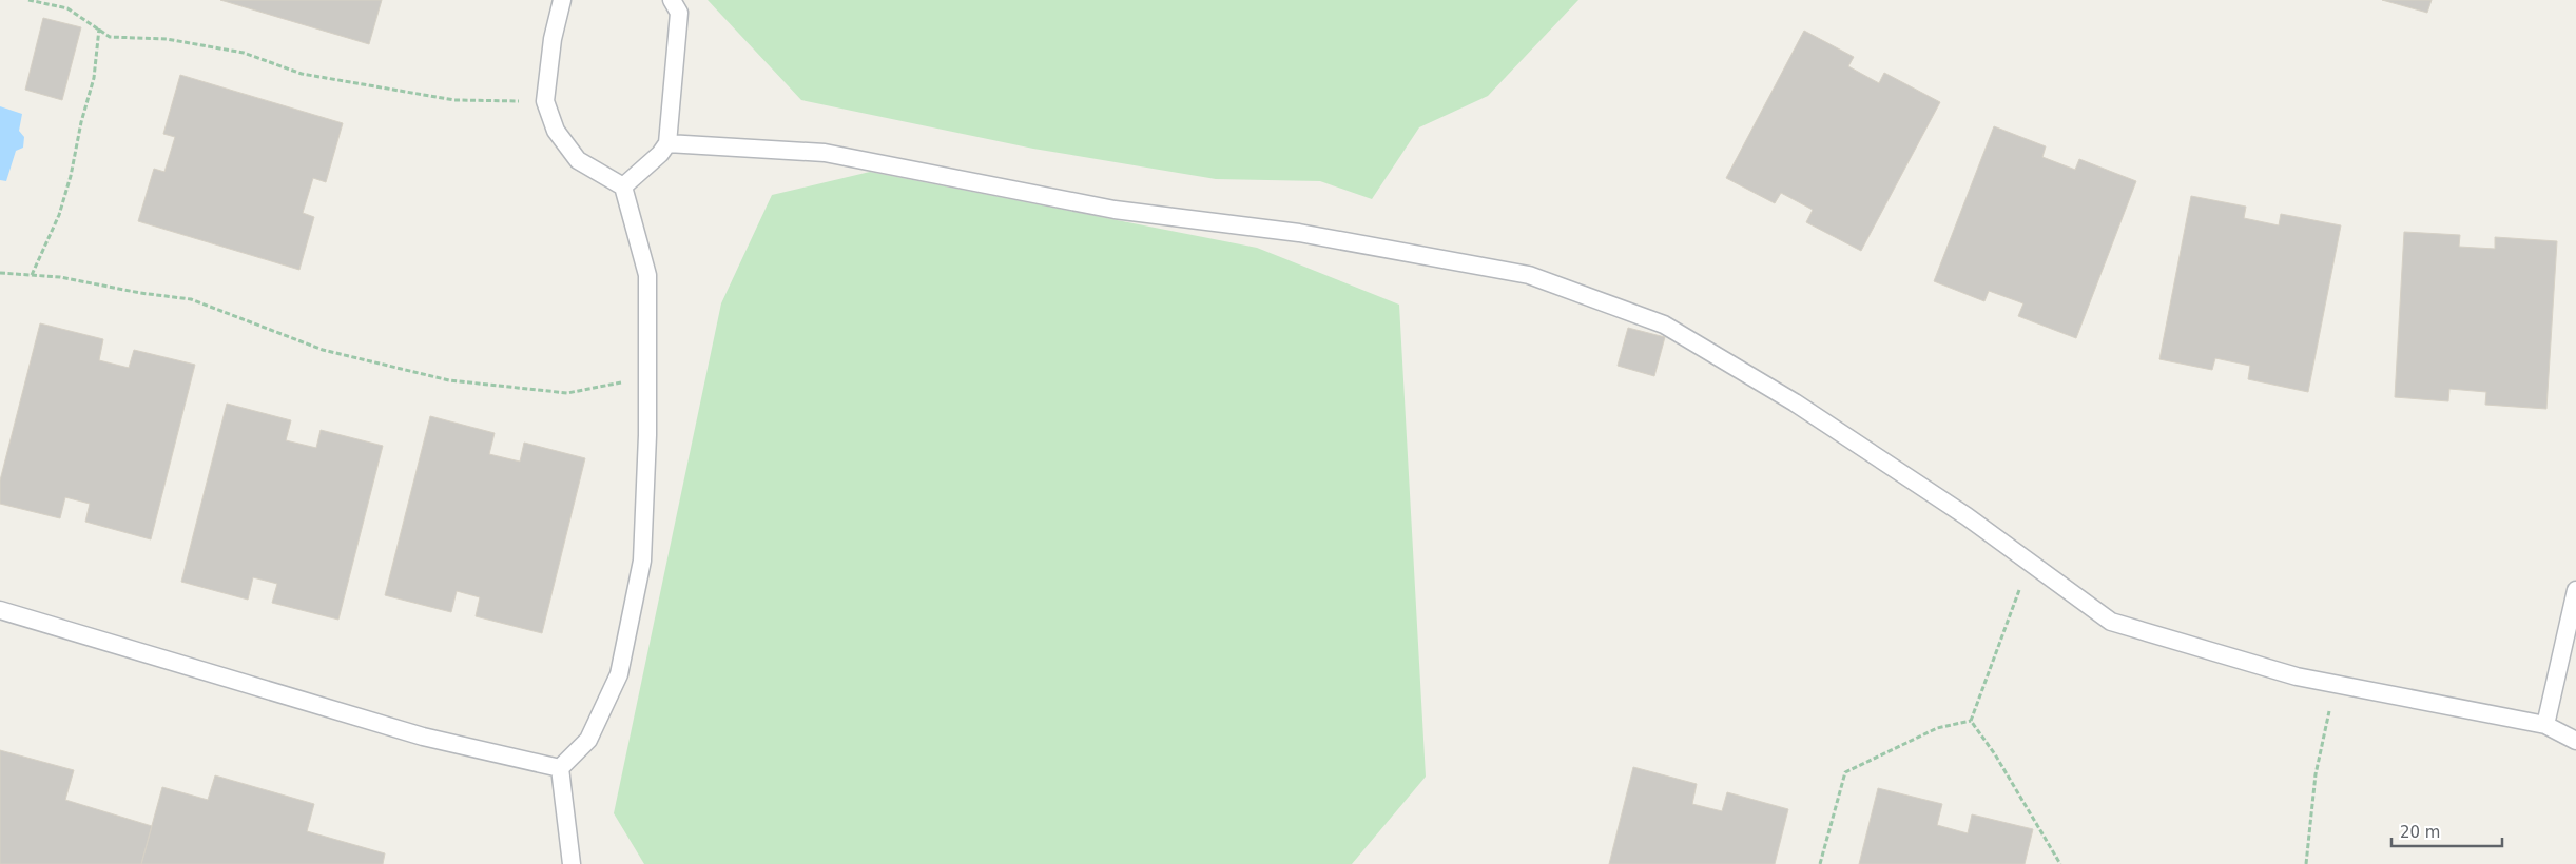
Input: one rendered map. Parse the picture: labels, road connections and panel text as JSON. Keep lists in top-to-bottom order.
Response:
{
  "scale_bar": "20 m"
}
